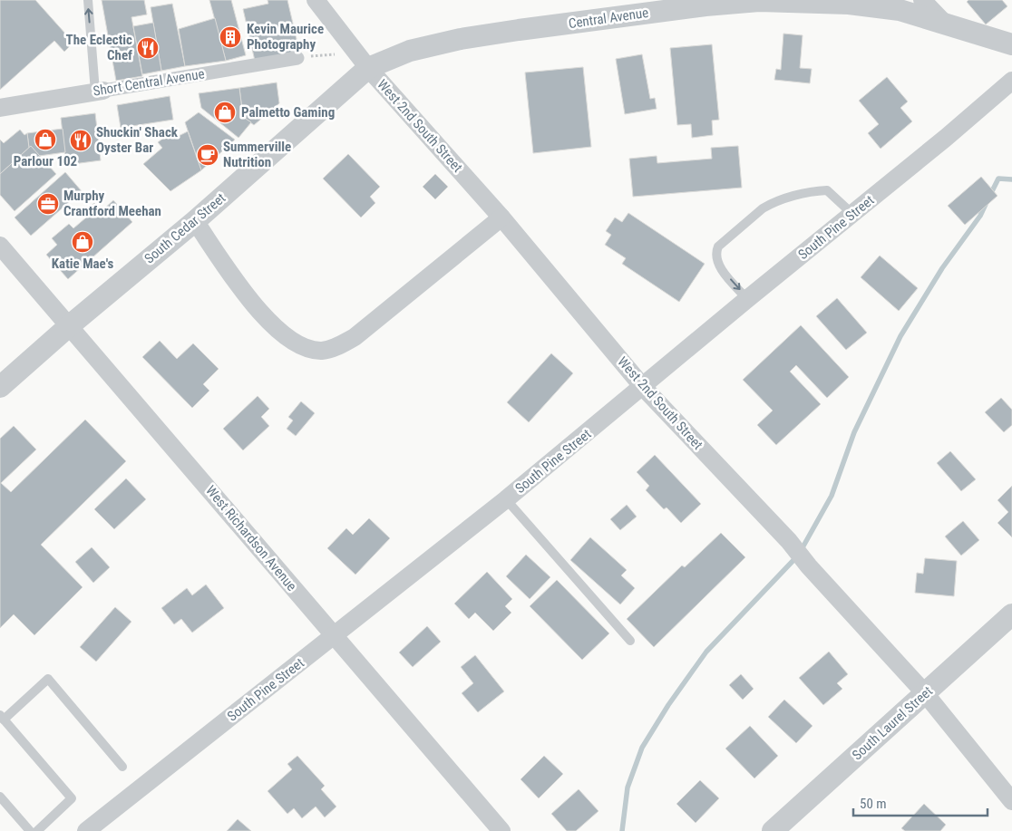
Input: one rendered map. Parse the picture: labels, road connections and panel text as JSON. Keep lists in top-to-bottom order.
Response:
{
  "streets": {
    "street": [
      "Central Avenue",
      "Short Central Avenue",
      "West 2nd South Street",
      "South Pine Street",
      "South Cedar Street",
      "West Richardson Avenue",
      "South Laurel Street"
    ]
  },
  "crossings": [
    ["Central Avenue", "West 2nd South Street"],
    ["Central Avenue", "South Cedar Street"],
    ["West 2nd South Street", "South Pine Street"],
    ["West 2nd South Street", "South Cedar Street"],
    ["West 2nd South Street", "South Laurel Street"],
    ["South Pine Street", "West Richardson Avenue"],
    ["South Cedar Street", "West Richardson Avenue"]
  ],
  "places": {
    "building": ["Kevin Maurice Photography"],
    "restaurant": ["The Eclectic Chef", "Shuckin' Shack Oyster Bar"],
    "shop": ["Palmetto Gaming", "Parlour 102", "Katie Mae's"],
    "cafe": ["Summerville Nutrition"],
    "office": ["Murphy Crantford Meehan"]
  },
  "scale_bar": "50 m"
}
